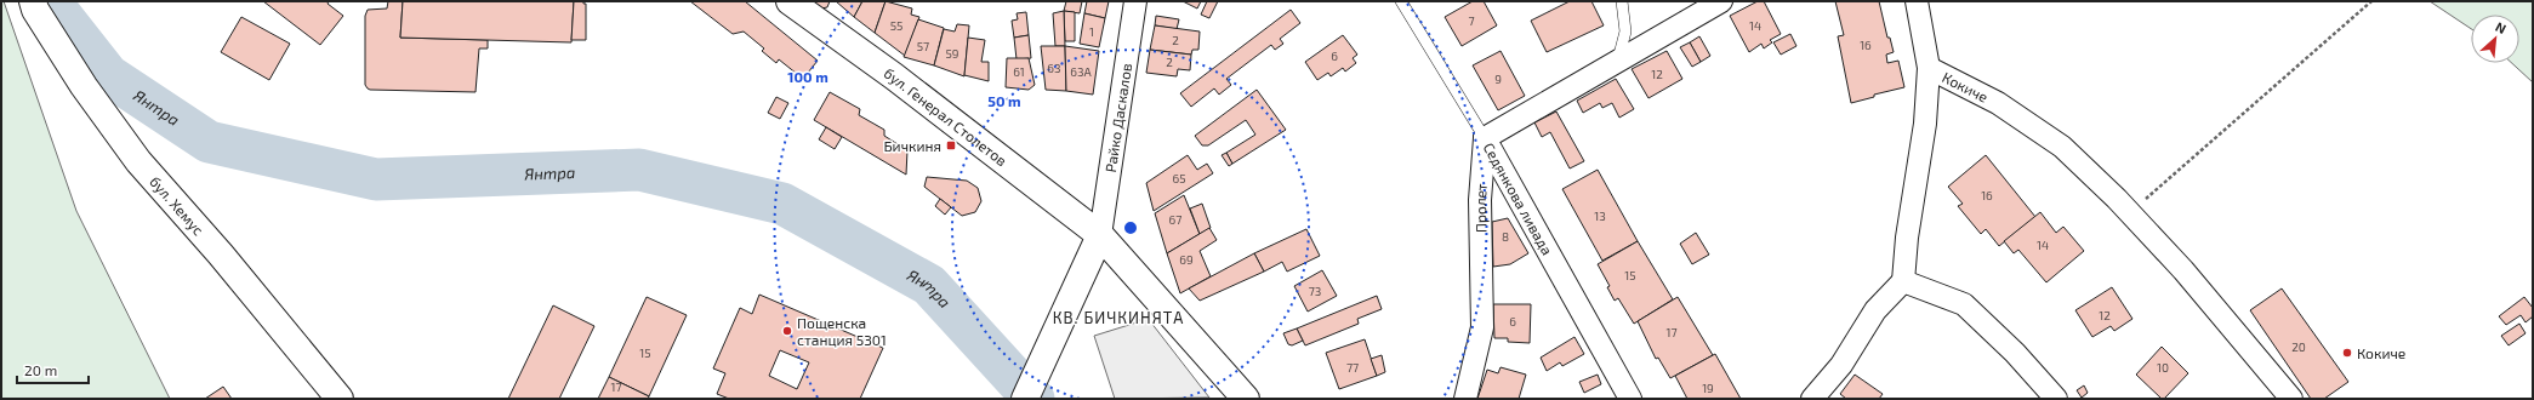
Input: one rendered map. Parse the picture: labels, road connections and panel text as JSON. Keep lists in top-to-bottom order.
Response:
{
  "streets": {
    "main road": ["бул. Генерал Столетов", "бул. Хемус"],
    "street": [
      "Кокиче",
      "Райко Даскалов",
      "Седянкова ливада",
      "Пролет"
    ]
  },
  "crossings": [
    ["бул. Генерал Столетов", "Райко Даскалов"],
    ["Седянкова ливада", "Пролет"]
  ],
  "districts": ["КВ. БИЧКИНЯТА"],
  "water": ["Янтра"],
  "places": {
    "transit": ["Бичкиня"],
    "other": ["Пощенска станция 5301", "Кокиче"]
  },
  "house_numbers": [
    "7",
    "55",
    "14",
    "1",
    "2",
    "16",
    "57",
    "59",
    "6",
    "2",
    "63",
    "61",
    "63А",
    "12",
    "9",
    "65",
    "16",
    "13",
    "67",
    "8",
    "14",
    "69",
    "15",
    "73",
    "12",
    "6",
    "17",
    "20",
    "15",
    "77",
    "10",
    "17",
    "19"
  ],
  "scale_bar": "20 m",
  "north": "top right",
  "rings": ["100 m", "50 m"]
}
